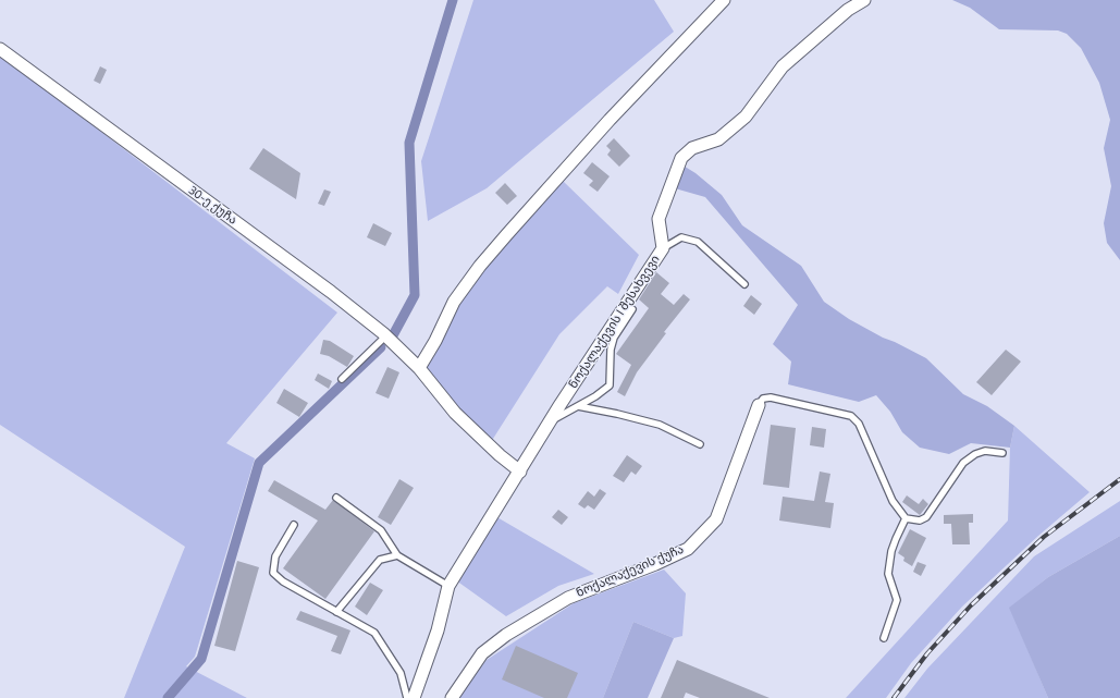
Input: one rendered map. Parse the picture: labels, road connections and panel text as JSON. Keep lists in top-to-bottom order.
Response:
{
  "streets": {
    "street": ["30-ე ქუჩა", "ნოქალაქევის I შესახვევი", "ნოქალაქევის ქუჩა"]
  },
  "crossings": [
    ["30-ე ქუჩა", "ნოქალაქევის I შესახვევი"]
  ]
}
